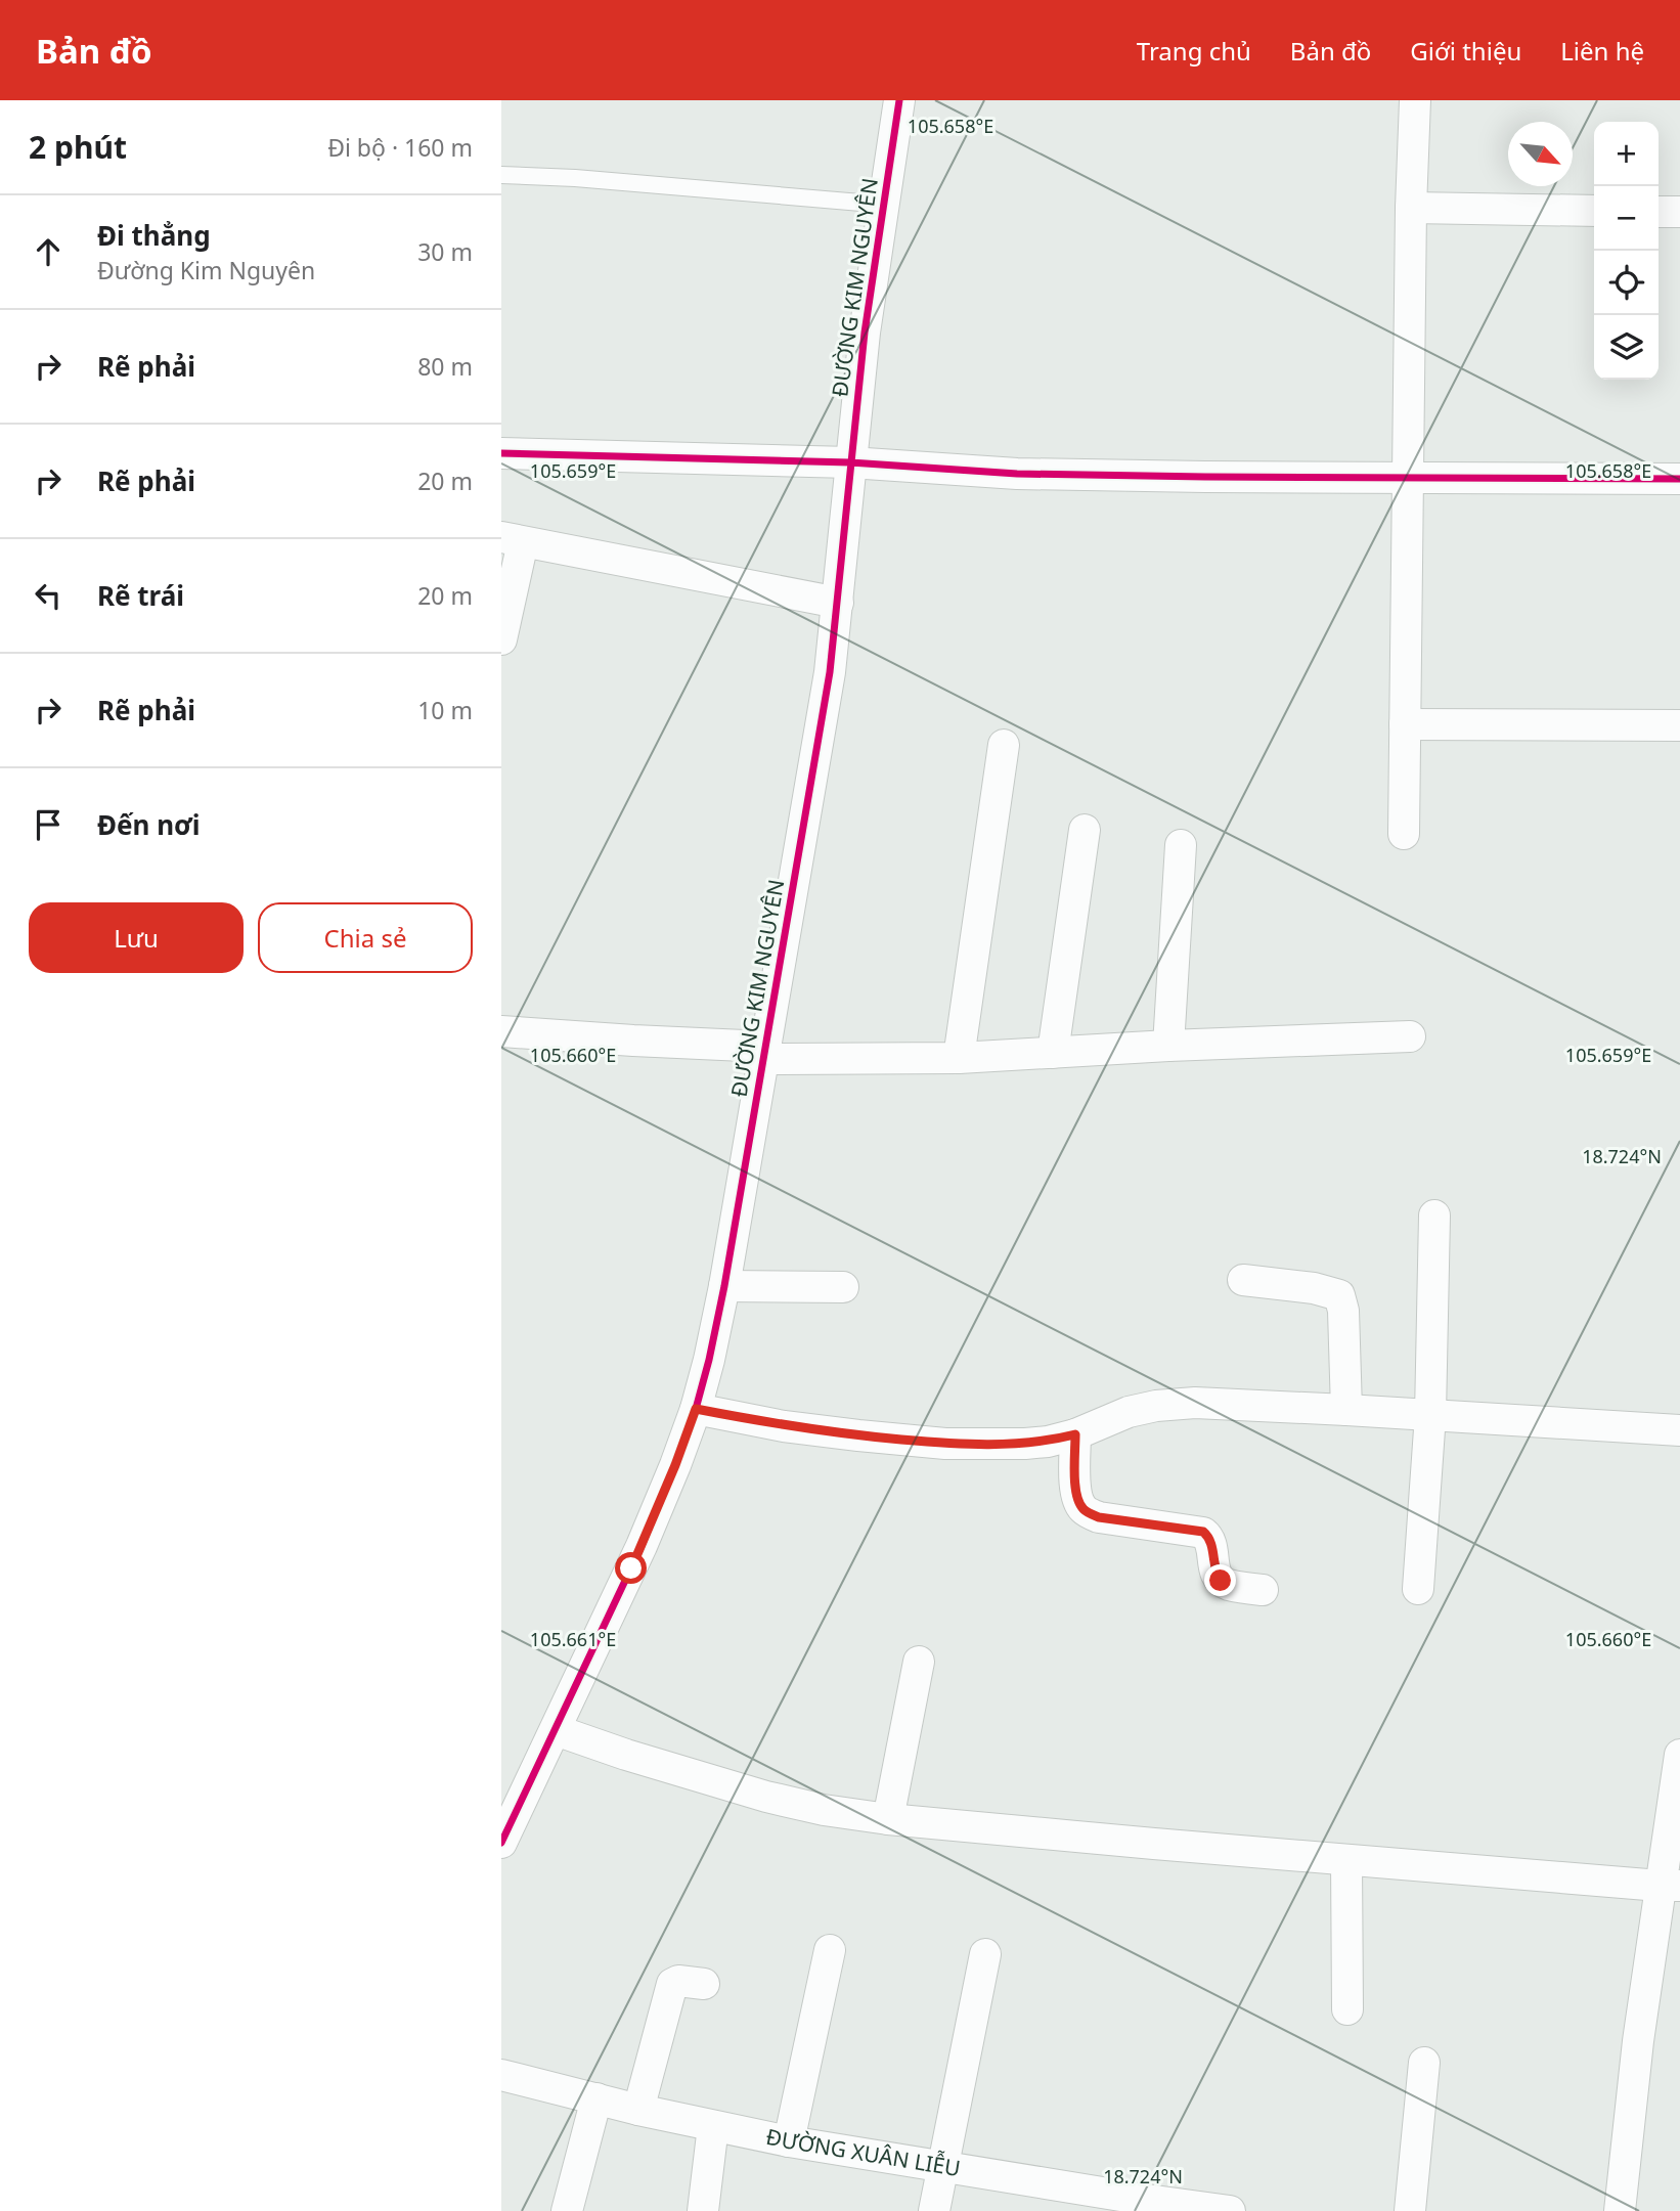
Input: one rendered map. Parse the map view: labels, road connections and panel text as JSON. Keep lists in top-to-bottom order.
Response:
{
  "streets": {
    "street": ["ĐƯỜNG KIM NGUYÊN", "ĐƯỜNG XUÂN LIỄU"]
  },
  "north": "bottom right",
  "page": {
    "header": "Bản đồ",
    "nav": [
      "Trang chủ",
      "Bản đồ",
      "Giới thiệu",
      "Liên hệ"
    ],
    "heading": ["2 phút", "Đi bộ · 160 m"],
    "map_buttons": ["+", "−"],
    "list": [
      ["Đi thẳng", "Đường Kim Nguyên", "30 m"],
      ["Rẽ phải", "80 m"],
      ["Rẽ phải", "20 m"],
      ["Rẽ trái", "20 m"],
      ["Rẽ phải", "10 m"],
      "Đến nơi"
    ],
    "buttons": ["Lưu", "Chia sẻ"]
  },
  "coordinates": [
    "105.658°E",
    "105.659°E",
    "105.660°E",
    "18.724°N",
    "105.661°E"
  ]
}
